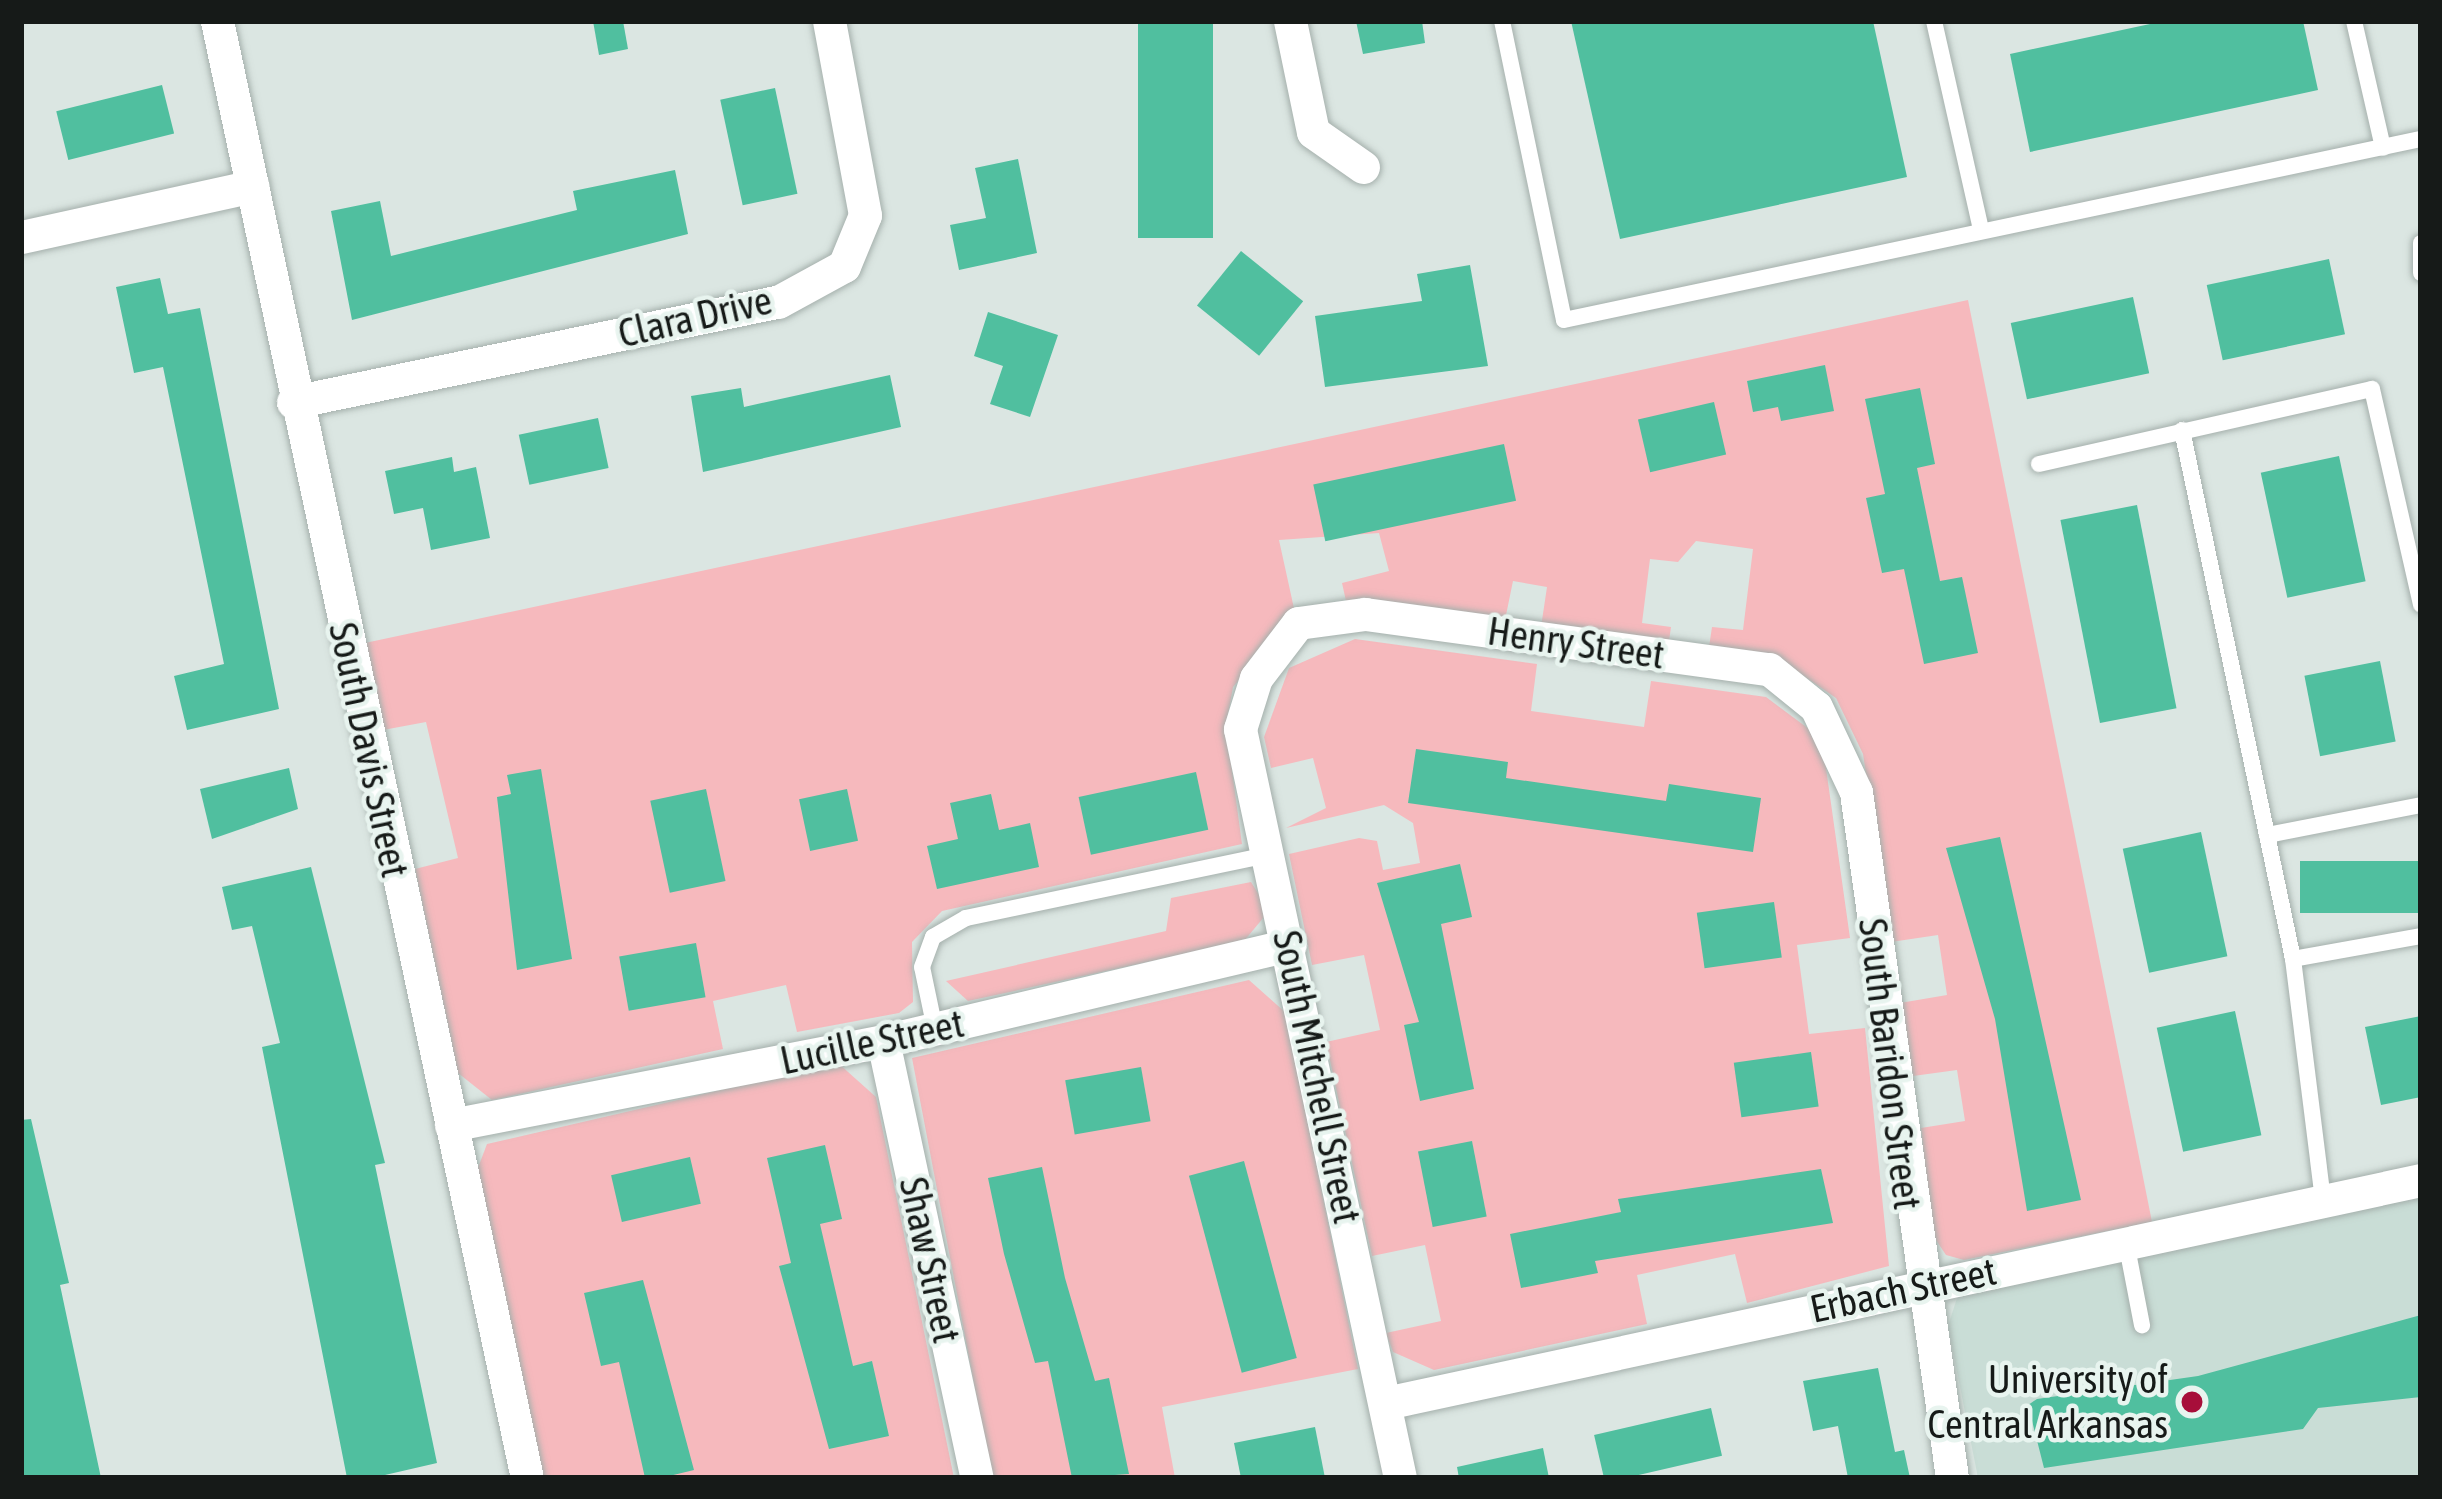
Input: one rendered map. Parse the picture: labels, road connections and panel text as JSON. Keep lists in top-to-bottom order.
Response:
{
  "streets": {
    "street": [
      "Clara Drive",
      "Henry Street",
      "South Davis Street",
      "Lucille Street",
      "South Baridon Street",
      "South Mitchell Street",
      "Shaw Street",
      "Erbach Street"
    ]
  },
  "crossings": [
    ["Clara Drive", "South Davis Street"],
    ["Henry Street", "South Baridon Street"],
    ["Henry Street", "South Mitchell Street"],
    ["South Davis Street", "Lucille Street"],
    ["Lucille Street", "South Mitchell Street"],
    ["Lucille Street", "Shaw Street"],
    ["South Baridon Street", "Erbach Street"],
    ["South Mitchell Street", "Erbach Street"]
  ],
  "places": ["University of Central Arkansas"]
}
